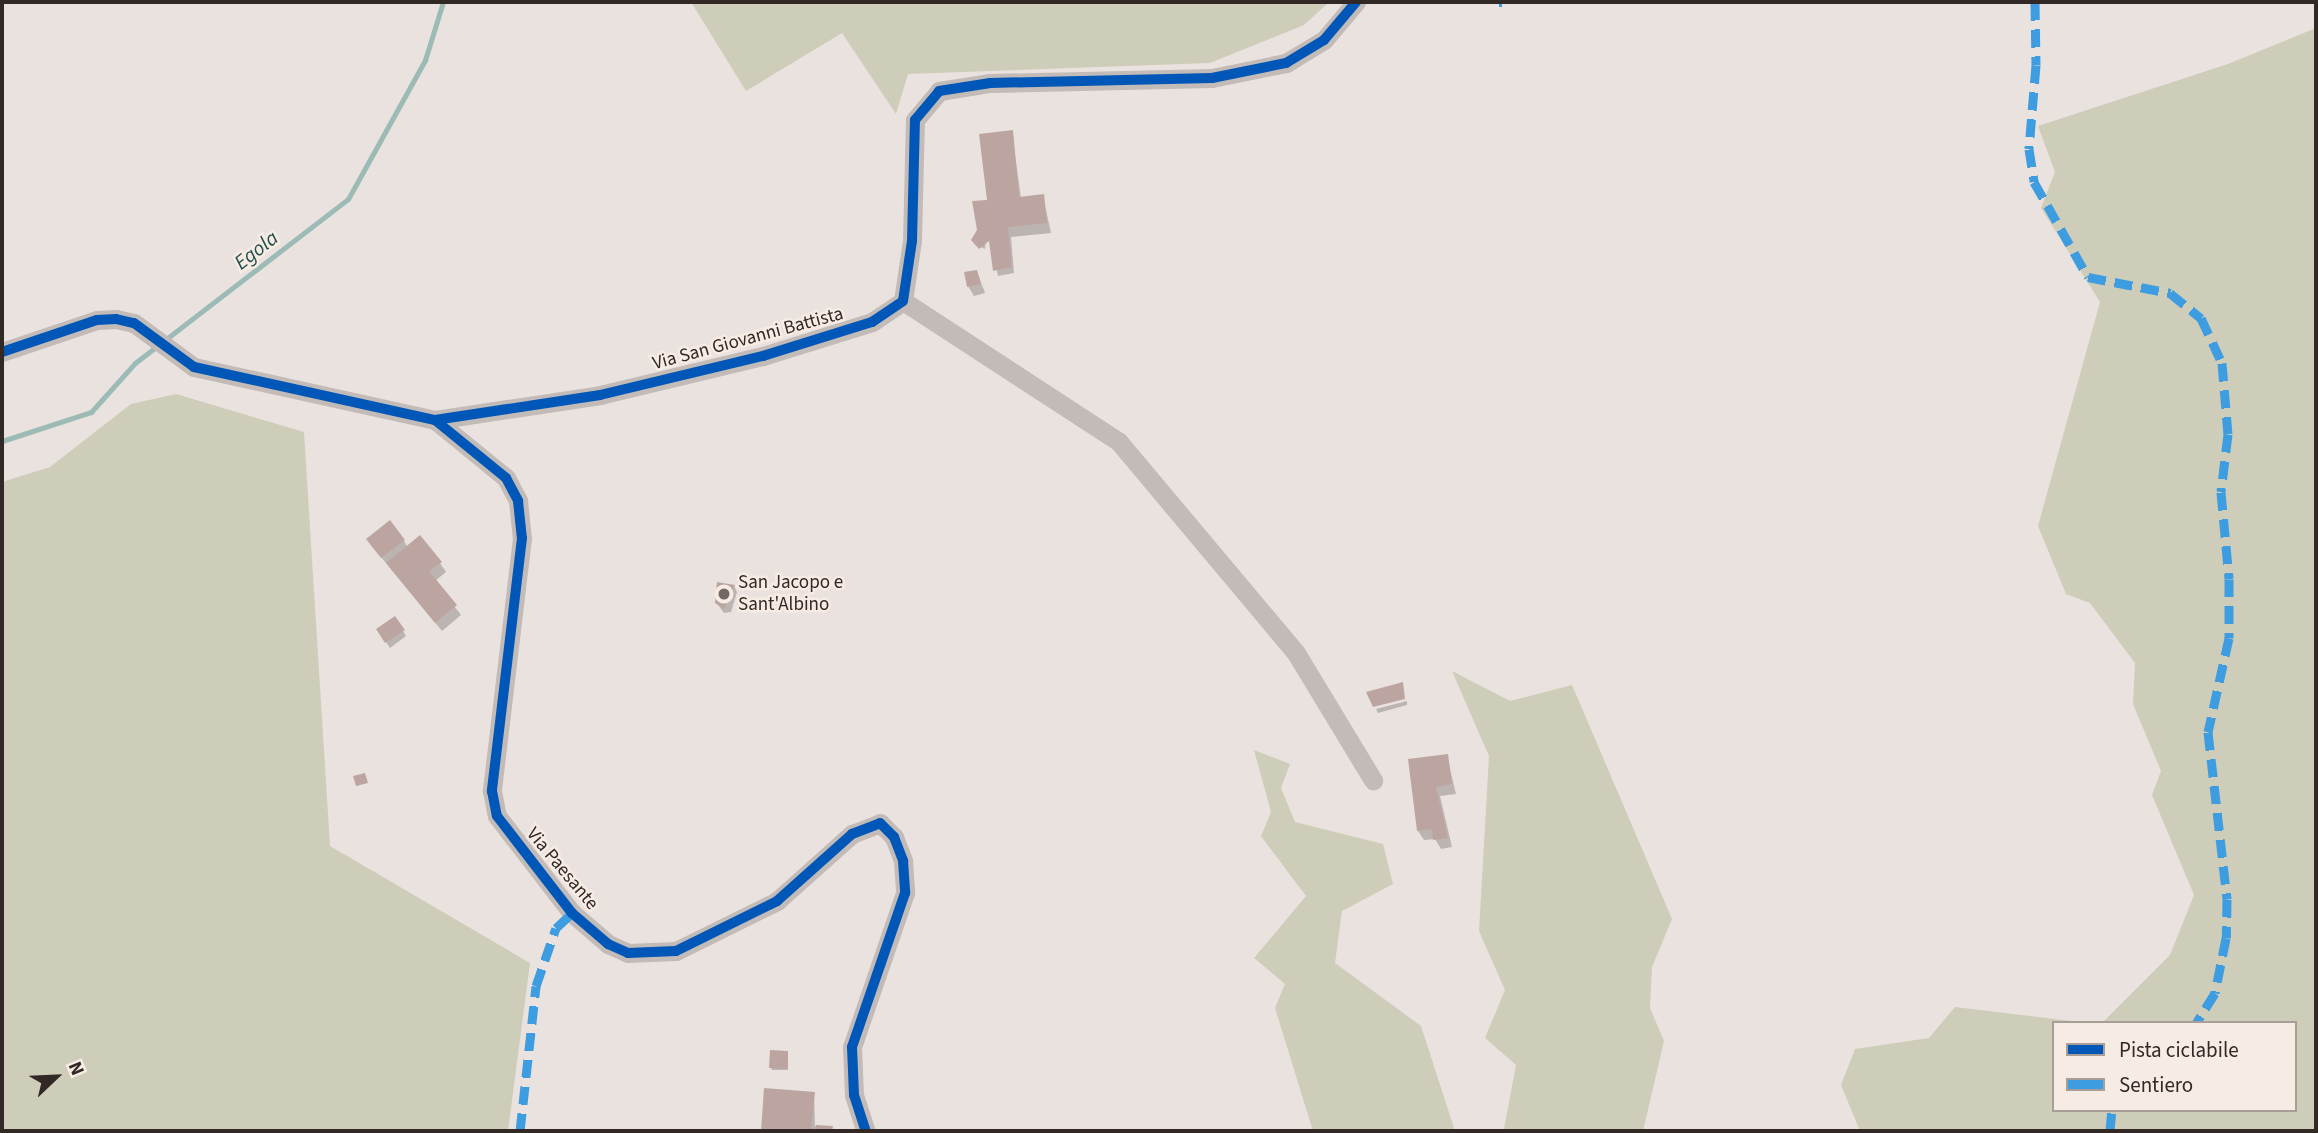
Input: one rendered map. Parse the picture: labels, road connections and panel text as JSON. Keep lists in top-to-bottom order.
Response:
{
  "streets": {
    "street": ["Via San Giovanni Battista", "Via Paesante"]
  },
  "crossings": [
    ["Via San Giovanni Battista", "Via Paesante"]
  ],
  "water": ["Egola"],
  "places": ["San Jacopo e Sant'Albino"],
  "legend": ["Pista ciclabile", "Sentiero"],
  "north": "top right"
}
